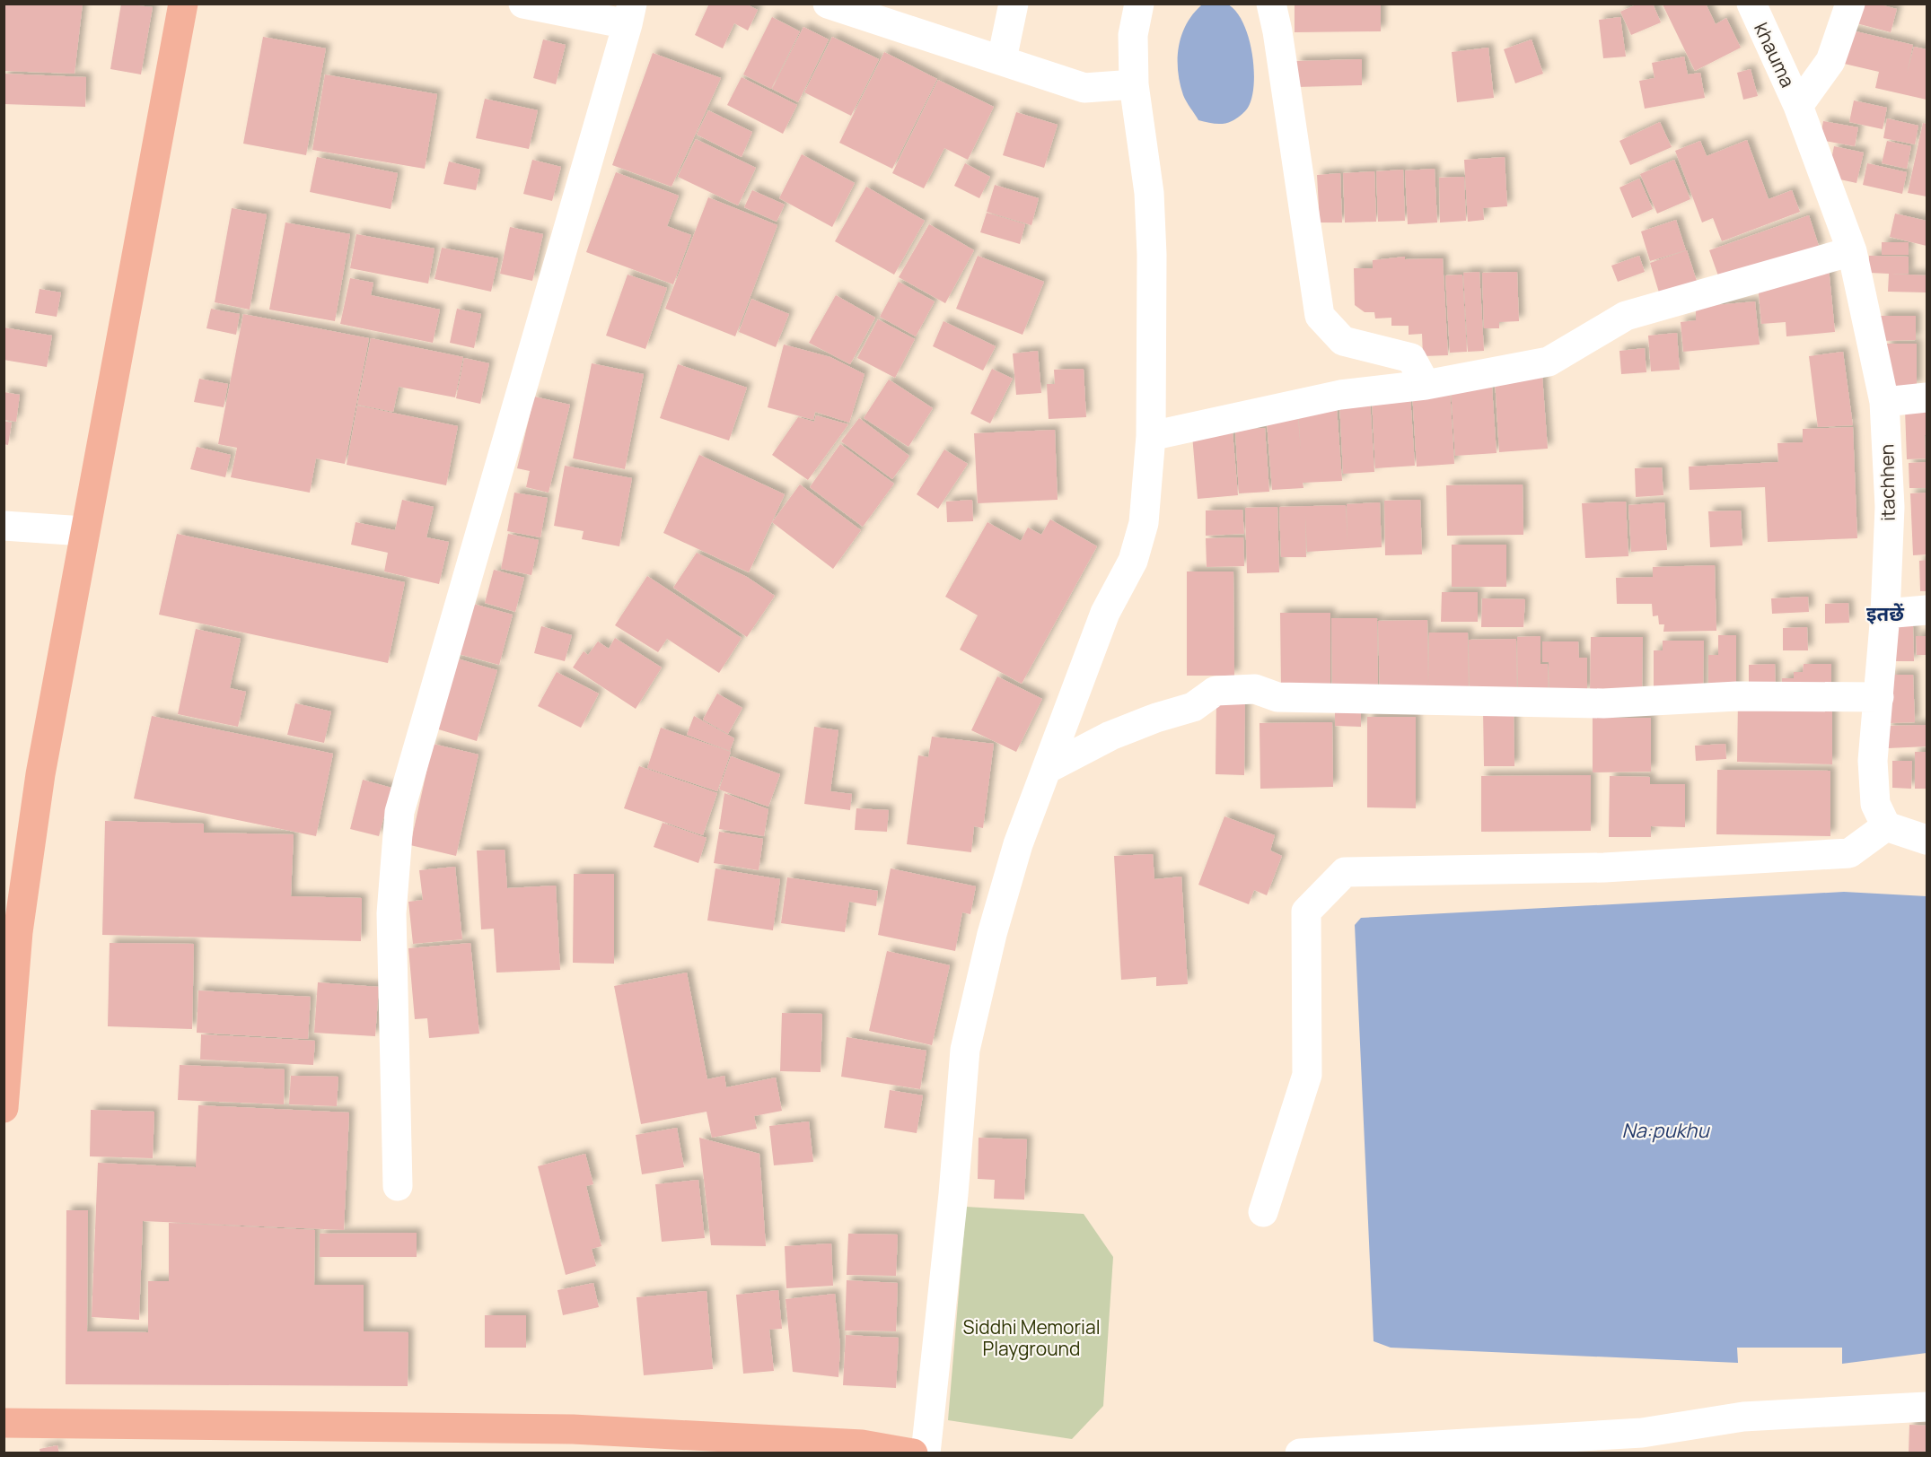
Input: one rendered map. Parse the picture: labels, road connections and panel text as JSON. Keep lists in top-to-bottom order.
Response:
{
  "streets": {
    "street": ["khauma", "itachhen"]
  },
  "crossings": [
    ["khauma", "itachhen"]
  ],
  "districts": ["इतछें"],
  "water": ["Na:pukhu"],
  "parks": ["Siddhi Memorial Playground"]
}
